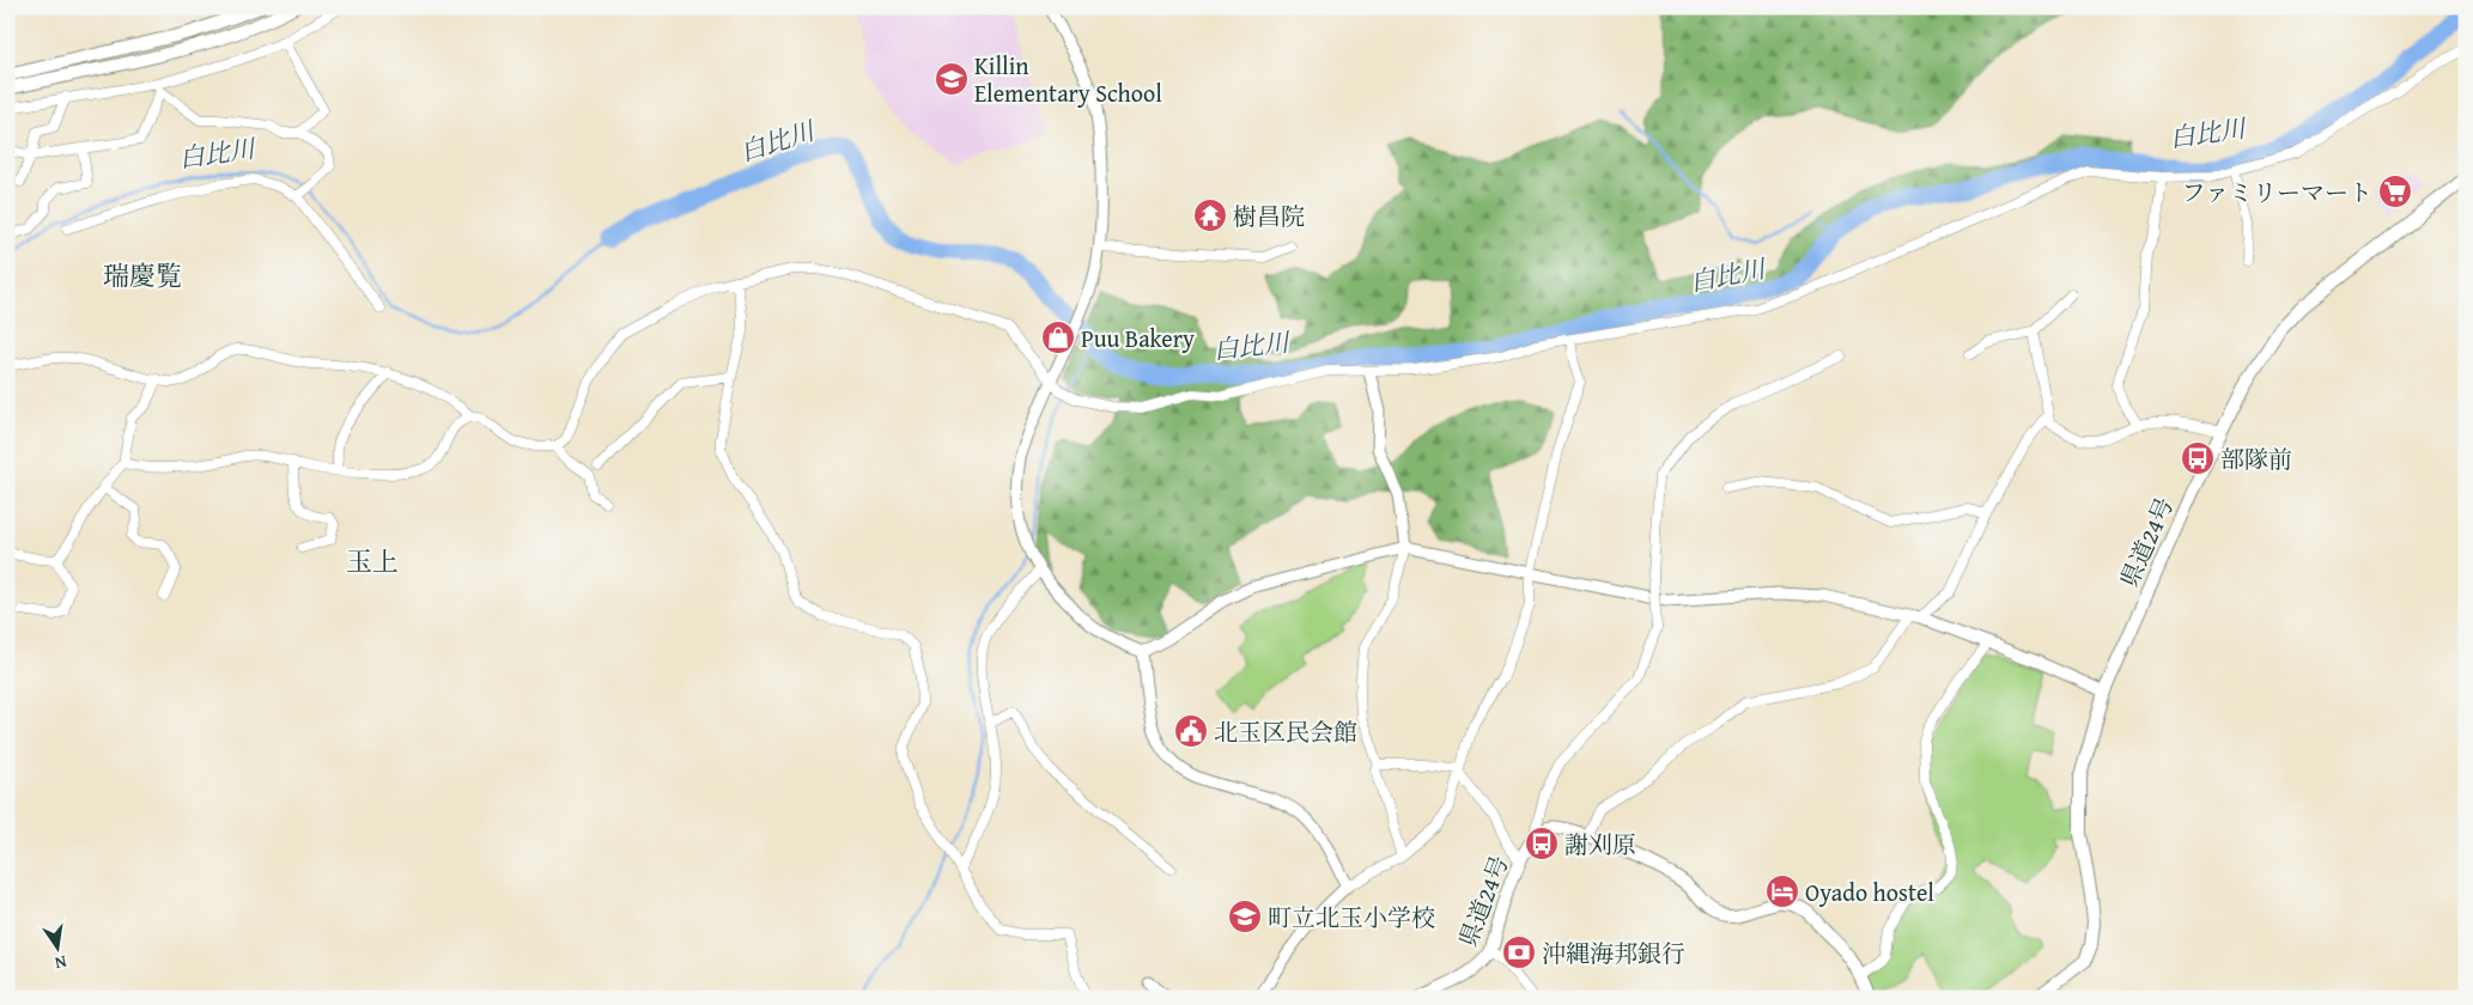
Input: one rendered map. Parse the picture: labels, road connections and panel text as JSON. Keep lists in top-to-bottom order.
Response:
{
  "streets": {
    "main road": ["県道24号"]
  },
  "districts": ["瑞慶覧", "玉上"],
  "water": ["白比川"],
  "places": {
    "school or university": ["Killin Elementary School", "町立北玉小学校"],
    "supermarket": ["ファミリーマート"],
    "temple": ["樹昌院"],
    "shop": ["Puu Bakery"],
    "bus stop": ["部隊前", "謝刈原"],
    "public building": ["北玉区民会館"],
    "hotel": ["Oyado hostel"],
    "bank": ["沖縄海邦銀行"]
  },
  "north": "bottom"
}
